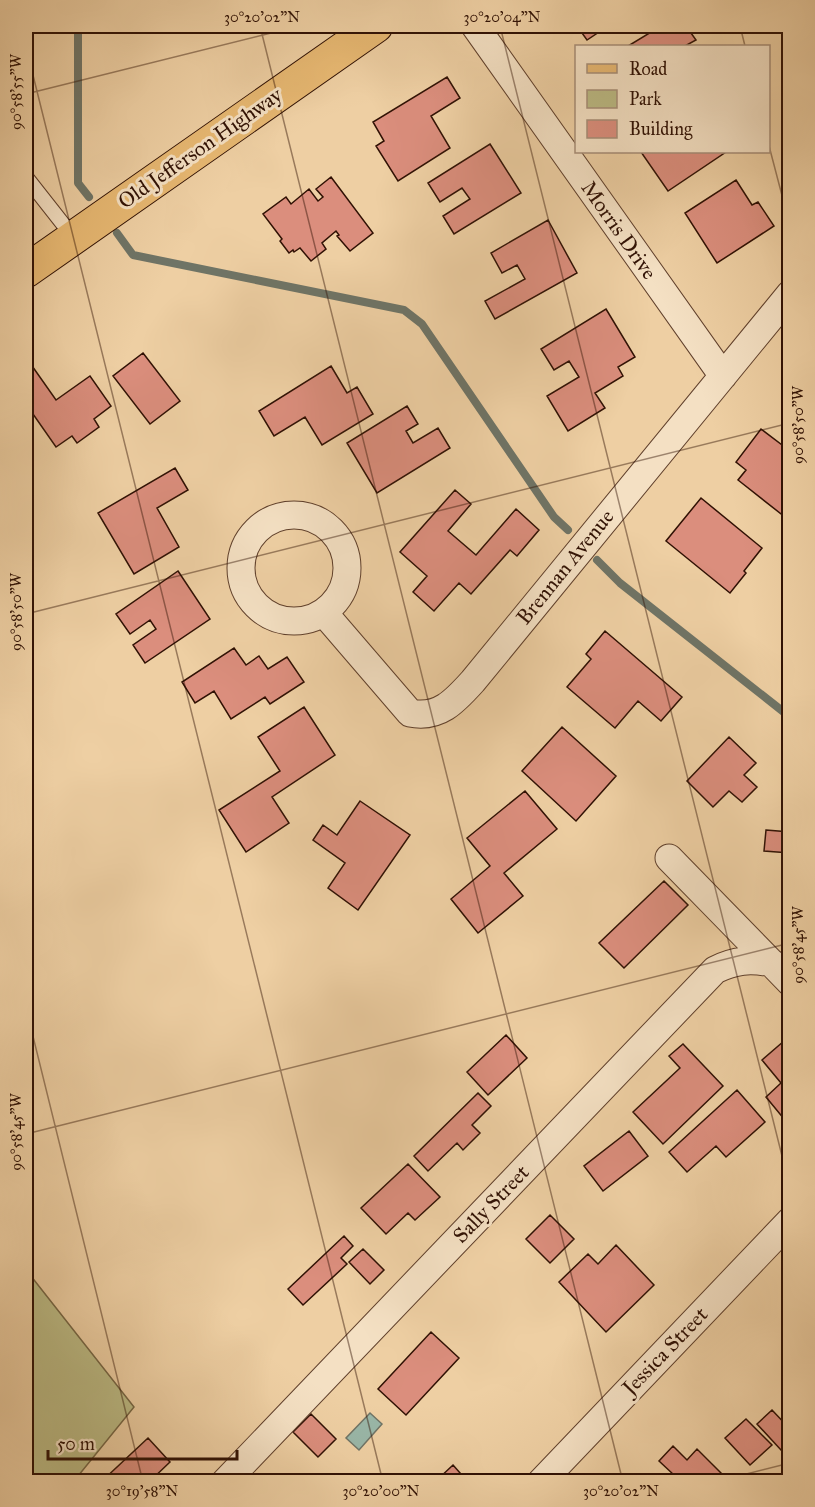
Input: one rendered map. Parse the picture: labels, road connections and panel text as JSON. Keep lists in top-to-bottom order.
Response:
{
  "streets": {
    "main road": ["Old Jefferson Highway"],
    "street": [
      "Morris Drive",
      "Brennan Avenue",
      "Sally Street",
      "Jessica Street"
    ]
  },
  "crossings": [
    ["Morris Drive", "Brennan Avenue"]
  ],
  "legend": ["Road", "Park", "Building"],
  "scale_bar": "50 m",
  "coordinates": [
    "30°20'02\"N",
    "30°20'04\"N",
    "90°58'55\"W",
    "90°58'50\"W",
    "90°58'45\"W",
    "30°19'58\"N",
    "30°20'00\"N"
  ]
}
